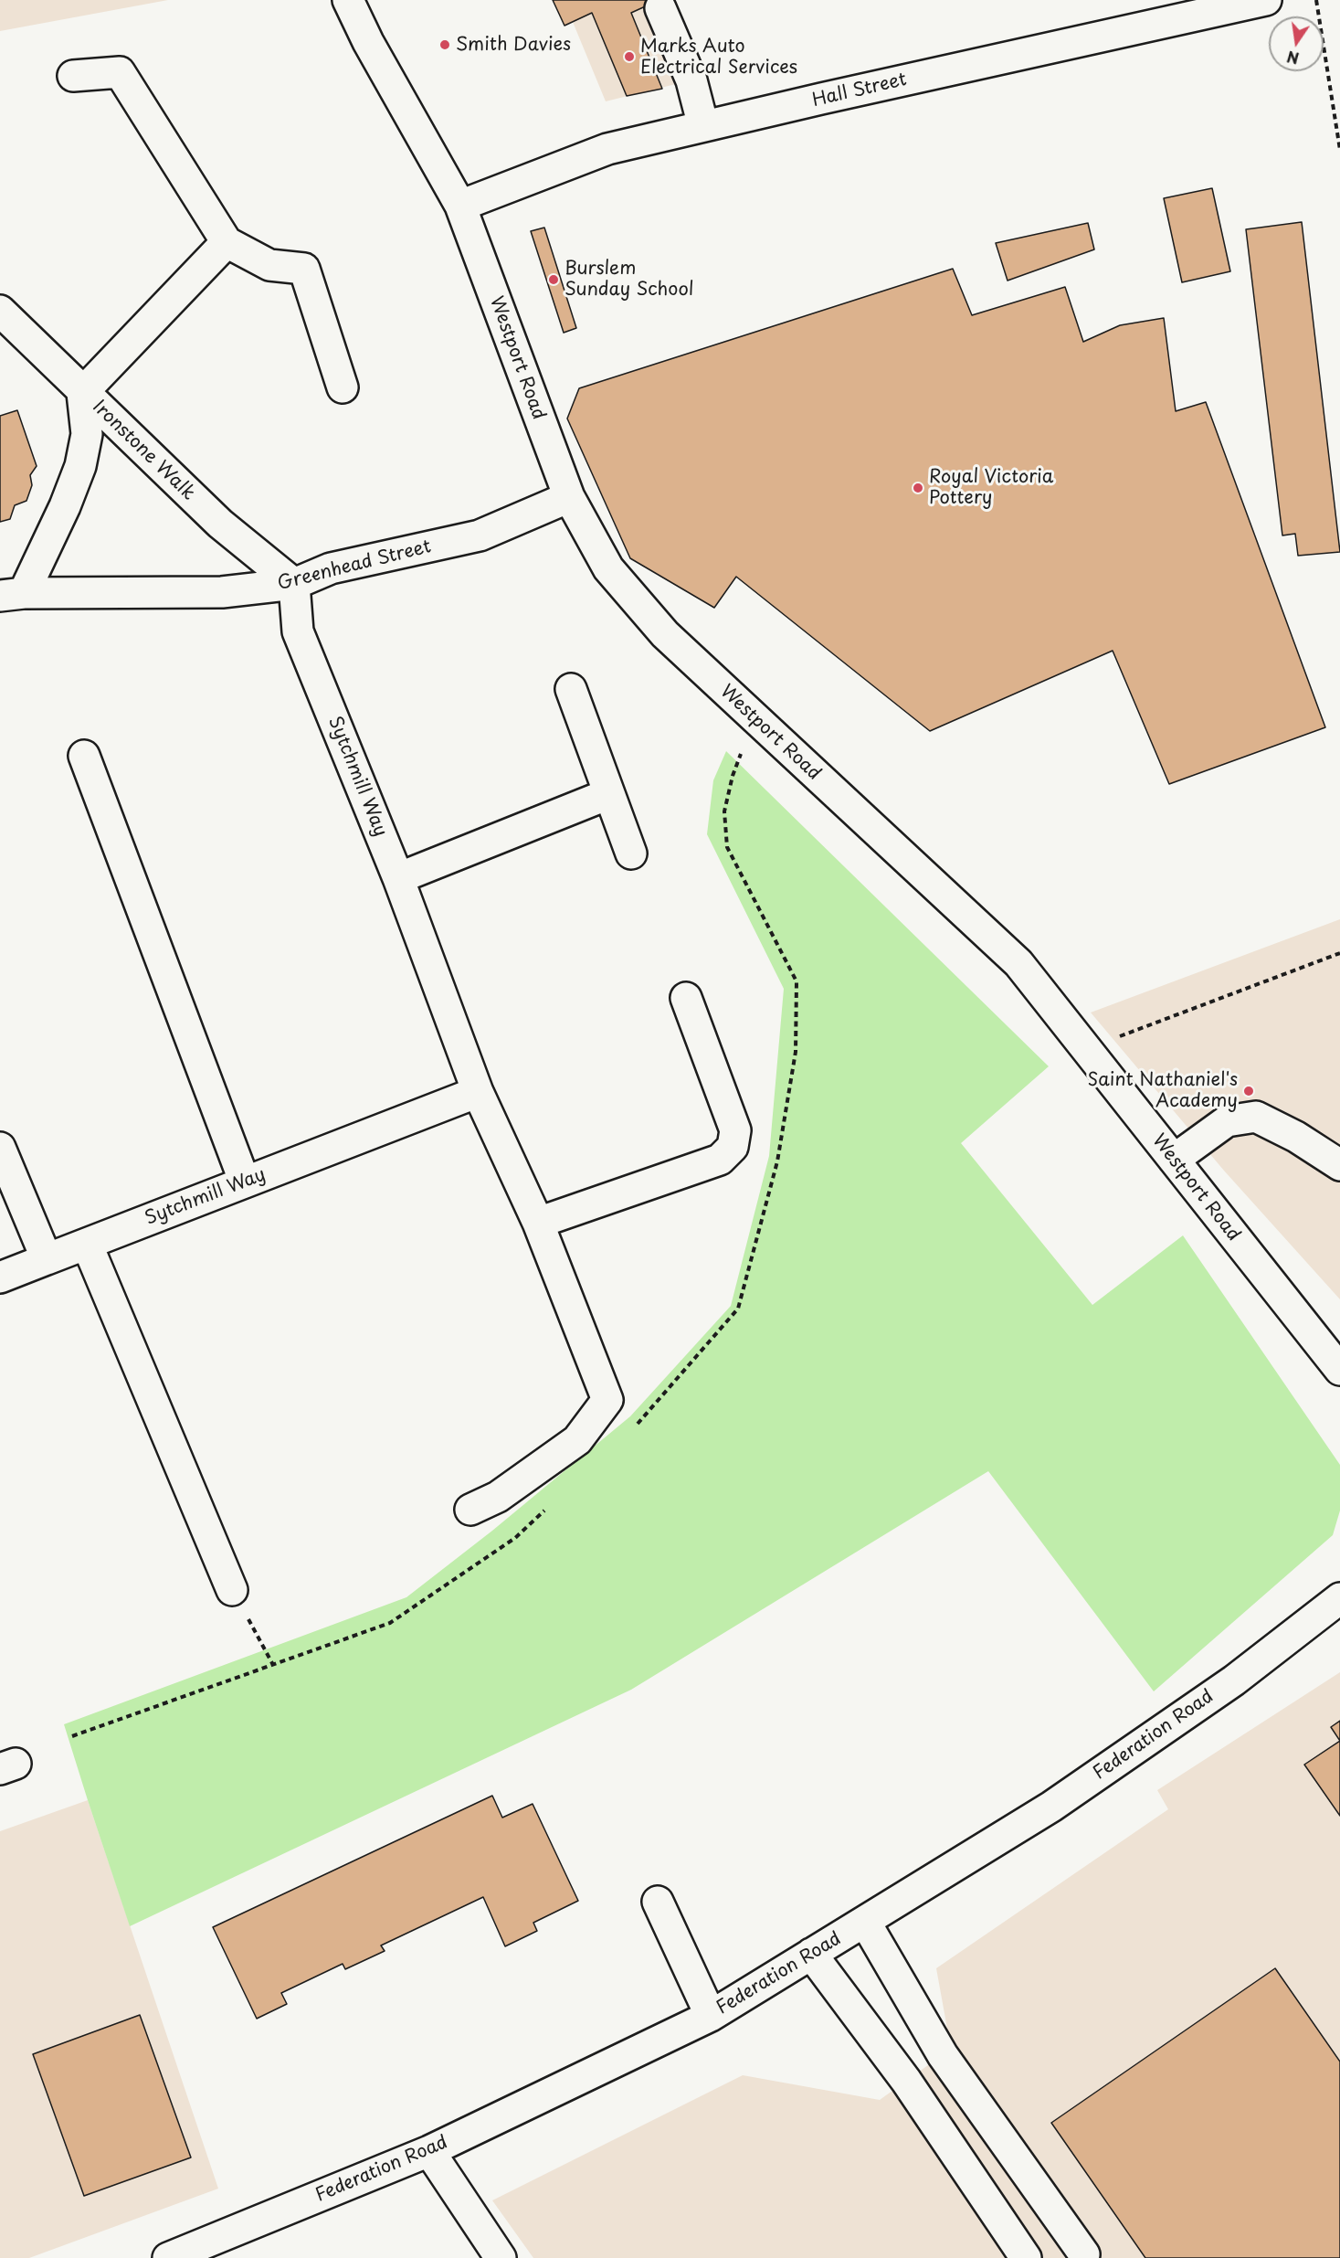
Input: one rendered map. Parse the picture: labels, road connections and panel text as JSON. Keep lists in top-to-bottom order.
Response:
{
  "streets": {
    "street": [
      "Hall Street",
      "Westport Road",
      "Ironstone Walk",
      "Greenhead Street",
      "Sytchmill Way",
      "Federation Road"
    ]
  },
  "crossings": [
    ["Hall Street", "Westport Road"],
    ["Westport Road", "Greenhead Street"],
    ["Ironstone Walk", "Greenhead Street"],
    ["Ironstone Walk", "Sytchmill Way"],
    ["Greenhead Street", "Sytchmill Way"]
  ],
  "places": [
    "Smith Davies",
    "Marks Auto Electrical Services",
    "Burslem Sunday School",
    "Royal Victoria Pottery",
    "Saint Nathaniel's Academy"
  ],
  "north": "bottom"
}
